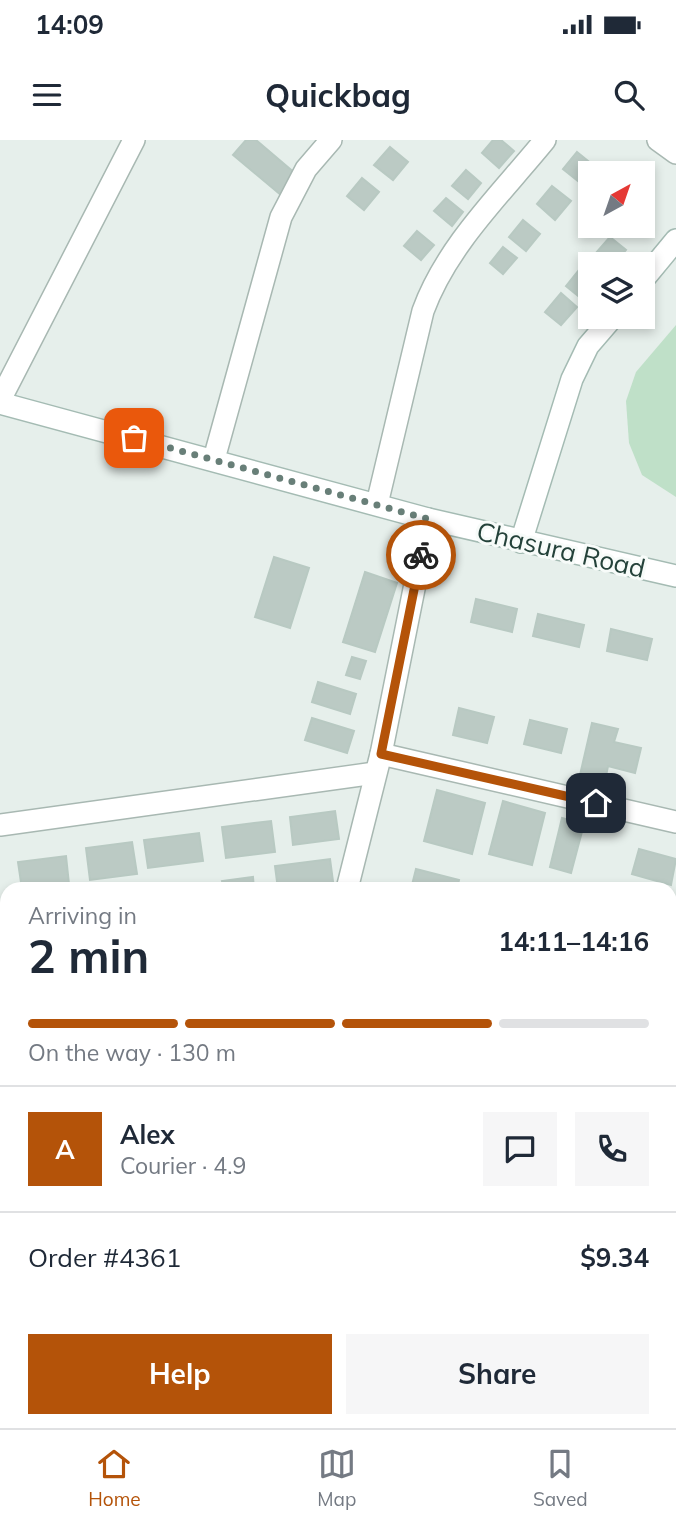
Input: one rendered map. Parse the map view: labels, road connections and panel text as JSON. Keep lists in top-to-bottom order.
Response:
{
  "streets": {
    "street": ["Chasura Road"]
  },
  "north": "top right",
  "page": {
    "status": "14:09",
    "header": "Quickbag",
    "heading": ["2 min", "Arriving in", "14:11–14:16"],
    "panel": [
      "Alex",
      "Courier · 4.9",
      "Order #4361",
      "$9.34"
    ],
    "bar": "On the way · 130 m",
    "round": "A",
    "buttons": ["Help", "Share"],
    "tabs": ["Home", "Map", "Saved"]
  }
}
